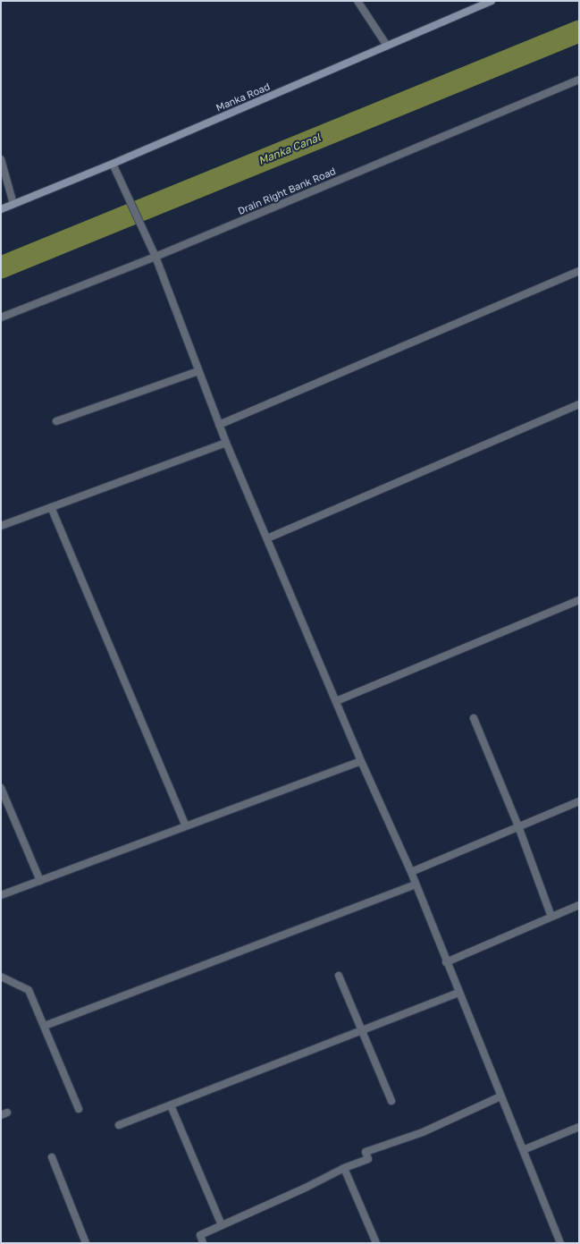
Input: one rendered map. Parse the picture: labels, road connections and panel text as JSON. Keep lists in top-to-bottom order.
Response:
{
  "streets": {
    "main road": ["Manka Road"],
    "street": ["Drain Right Bank Road"]
  },
  "water": ["Manka Canal"]
}
